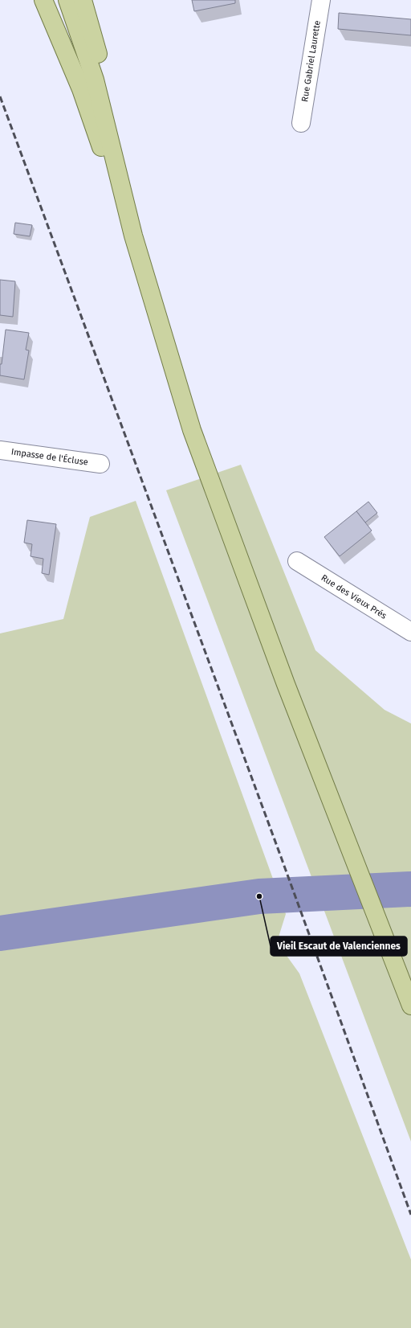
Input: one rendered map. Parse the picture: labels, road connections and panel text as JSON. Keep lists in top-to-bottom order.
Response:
{
  "streets": {
    "street": ["Rue Gabriel Laurette", "Impasse de l'Écluse", "Rue des Vieux Prés"]
  },
  "places": ["Vieil Escaut de Valenciennes"]
}
